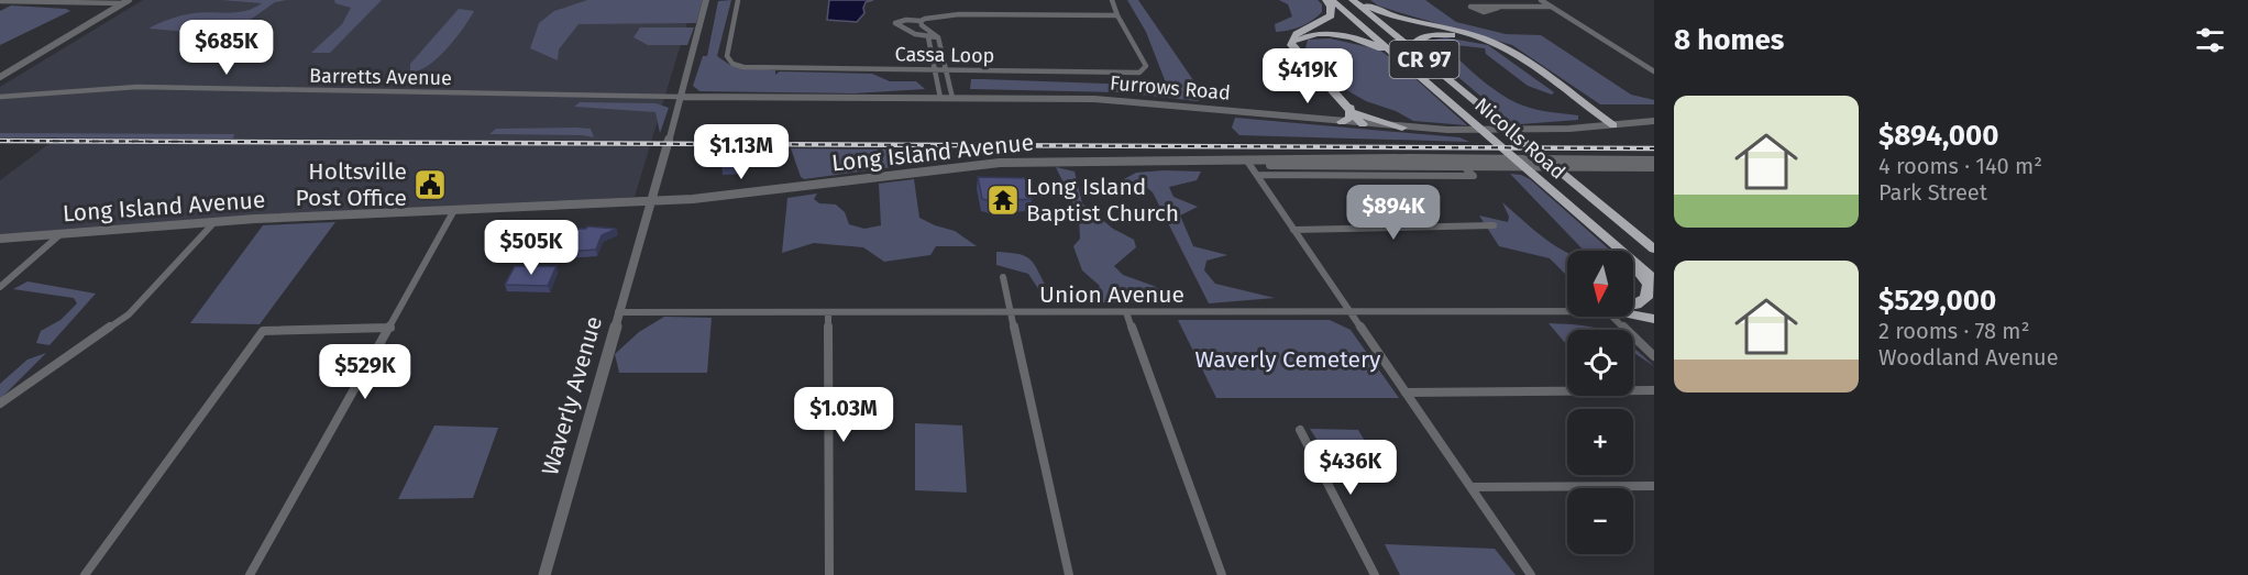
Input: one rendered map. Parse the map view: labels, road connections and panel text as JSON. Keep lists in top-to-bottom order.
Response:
{
  "streets": {
    "highway": ["CR 97", "Nicolls Road"],
    "street": [
      "Cassa Loop",
      "Barretts Avenue",
      "Furrows Road",
      "Long Island Avenue",
      "Union Avenue",
      "Waverly Avenue"
    ]
  },
  "crossings": [
    ["Barretts Avenue", "Furrows Road"],
    ["Barretts Avenue", "Waverly Avenue"],
    ["Furrows Road", "Waverly Avenue"],
    ["Long Island Avenue", "Waverly Avenue"],
    ["Union Avenue", "Waverly Avenue"]
  ],
  "parks": ["Waverly Cemetery"],
  "places": {
    "public building": ["Holtsville Post Office"],
    "temple": ["Long Island Baptist Church"]
  },
  "north": "bottom",
  "page": {
    "heading": "8 homes",
    "price": [
      "$685K",
      "$419K",
      "$1.13M",
      "$894K",
      "$505K",
      "$529K",
      "$1.03M",
      "$436K"
    ],
    "list": [
      {
        "name": "$894,000",
        "note": "4 rooms · 140 m² · Park Street"
      },
      {
        "name": "$529,000",
        "note": "2 rooms · 78 m² · Woodland Avenue"
      }
    ],
    "map_buttons": ["+", "−"]
  }
}
